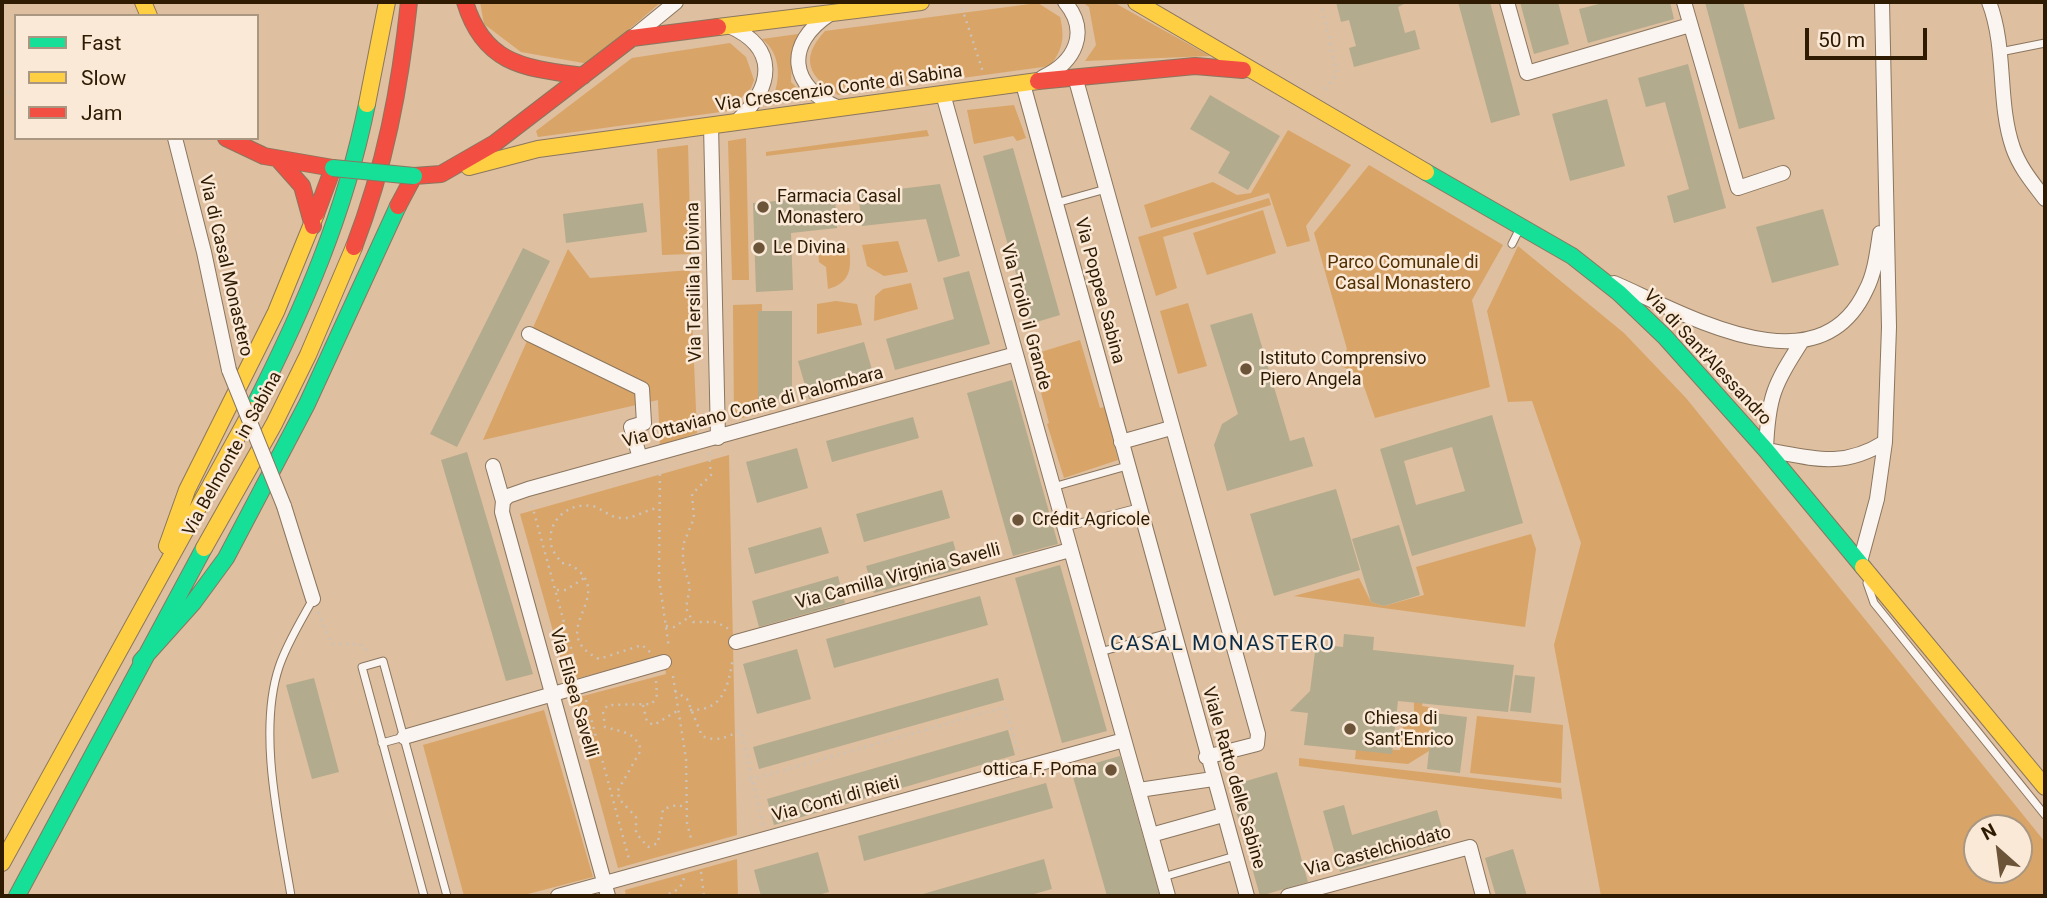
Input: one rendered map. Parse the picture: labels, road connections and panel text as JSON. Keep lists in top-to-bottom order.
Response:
{
  "streets": {
    "street": [
      "Via Crescenzio Conte di Sabina",
      "Via di Casal Monastero",
      "Via Tersilia la Divina",
      "Via Poppea Sabina",
      "Via Troilo il Grande",
      "Via di Sant'Alessandro",
      "Via Ottaviano Conte di Palombara",
      "Via Belmonte in Sabina",
      "Via Camilla Virginia Savelli",
      "Via Elisea Savelli",
      "Viale Ratto delle Sabine",
      "Via Conti di Rieti",
      "Via Castelchiodato"
    ]
  },
  "crossings": [
    ["Via Crescenzio Conte di Sabina", "Via Tersilia la Divina"],
    ["Via Crescenzio Conte di Sabina", "Via Poppea Sabina"],
    ["Via Crescenzio Conte di Sabina", "Via Troilo il Grande"],
    ["Via Crescenzio Conte di Sabina", "Via di Sant'Alessandro"],
    ["Via Tersilia la Divina", "Via Ottaviano Conte di Palombara"],
    ["Via Poppea Sabina", "Viale Ratto delle Sabine"],
    ["Via Troilo il Grande", "Via Ottaviano Conte di Palombara"],
    ["Via Troilo il Grande", "Via Camilla Virginia Savelli"],
    ["Via Ottaviano Conte di Palombara", "Via Elisea Savelli"],
    ["Via Elisea Savelli", "Via Conti di Rieti"]
  ],
  "districts": ["CASAL MONASTERO"],
  "parks": ["Parco Comunale di Casal Monastero"],
  "places": [
    "Farmacia Casal Monastero",
    "Le Divina",
    "Istituto Comprensivo Piero Angela",
    "Crédit Agricole",
    "Chiesa di Sant'Enrico",
    "ottica F. Poma"
  ],
  "legend": ["Fast", "Slow", "Jam"],
  "scale_bar": "50 m",
  "north": "top left"
}
